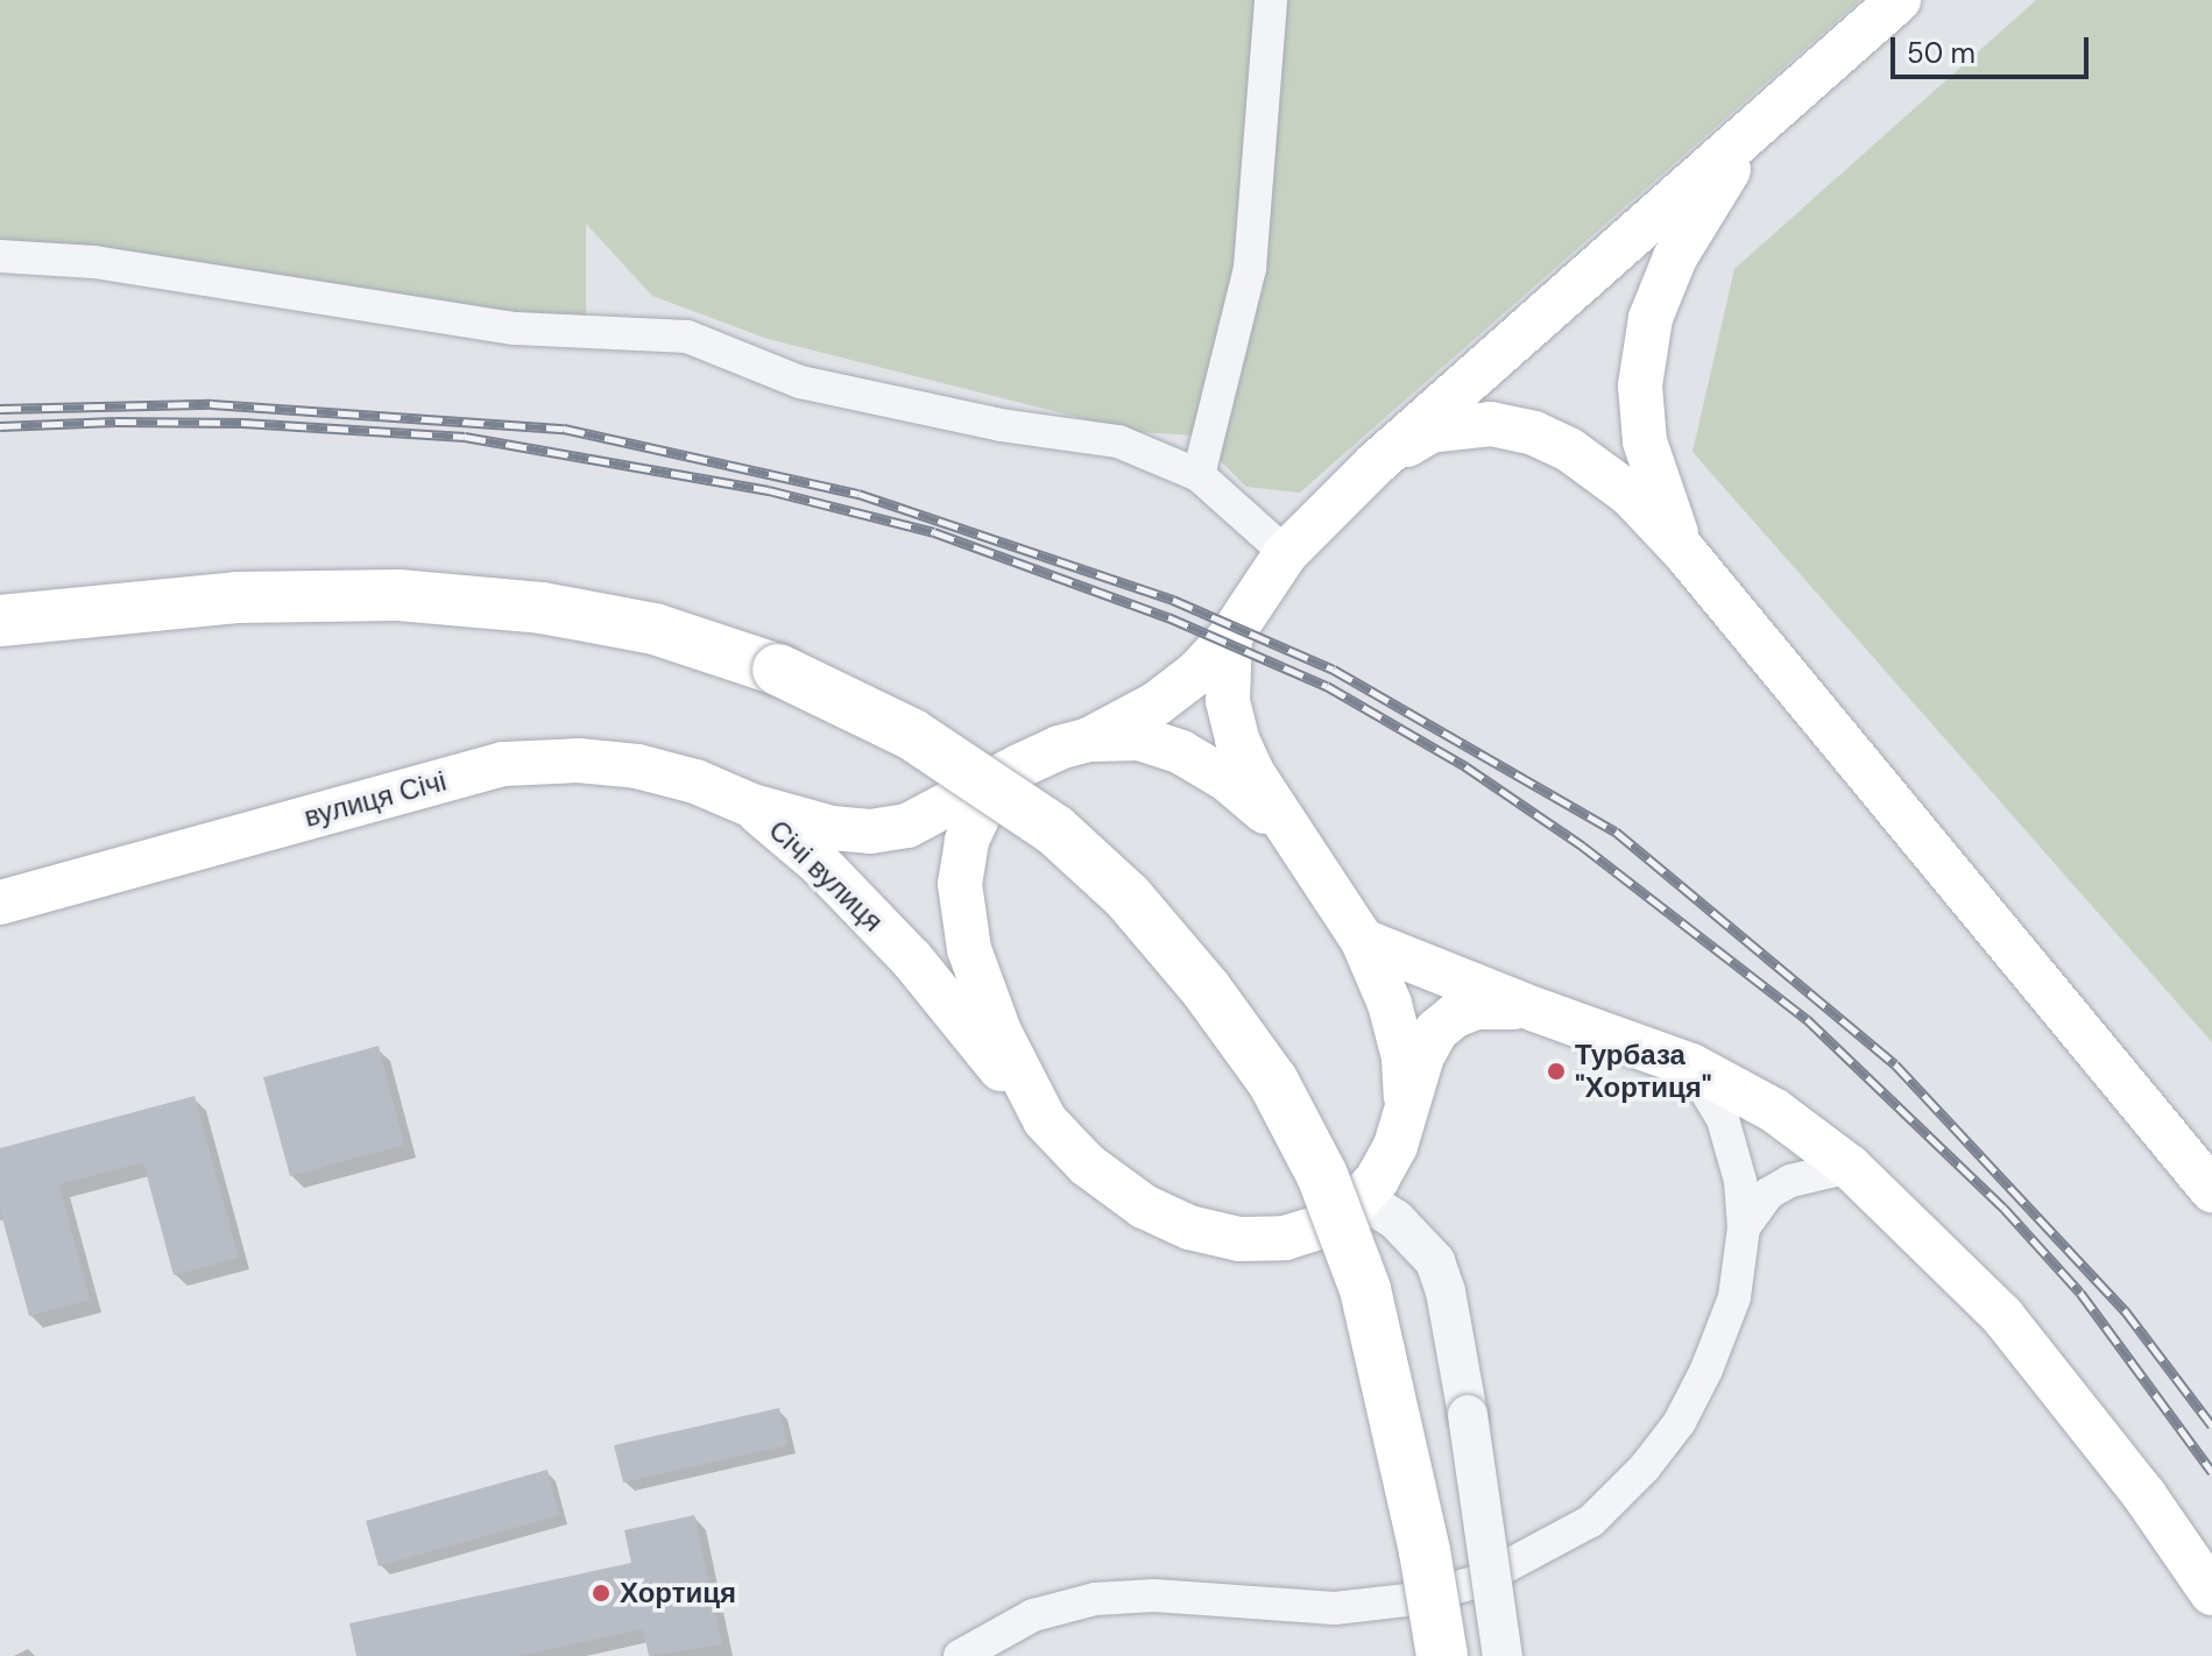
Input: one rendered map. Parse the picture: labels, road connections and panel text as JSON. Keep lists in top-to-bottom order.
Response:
{
  "streets": {
    "main road": ["вулиця Січі", "Січі вулиця"]
  },
  "crossings": [
    ["вулиця Січі", "Січі вулиця"]
  ],
  "places": ["Турбаза \"Хортиця\"", "Хортиця"],
  "scale_bar": "50 m"
}
